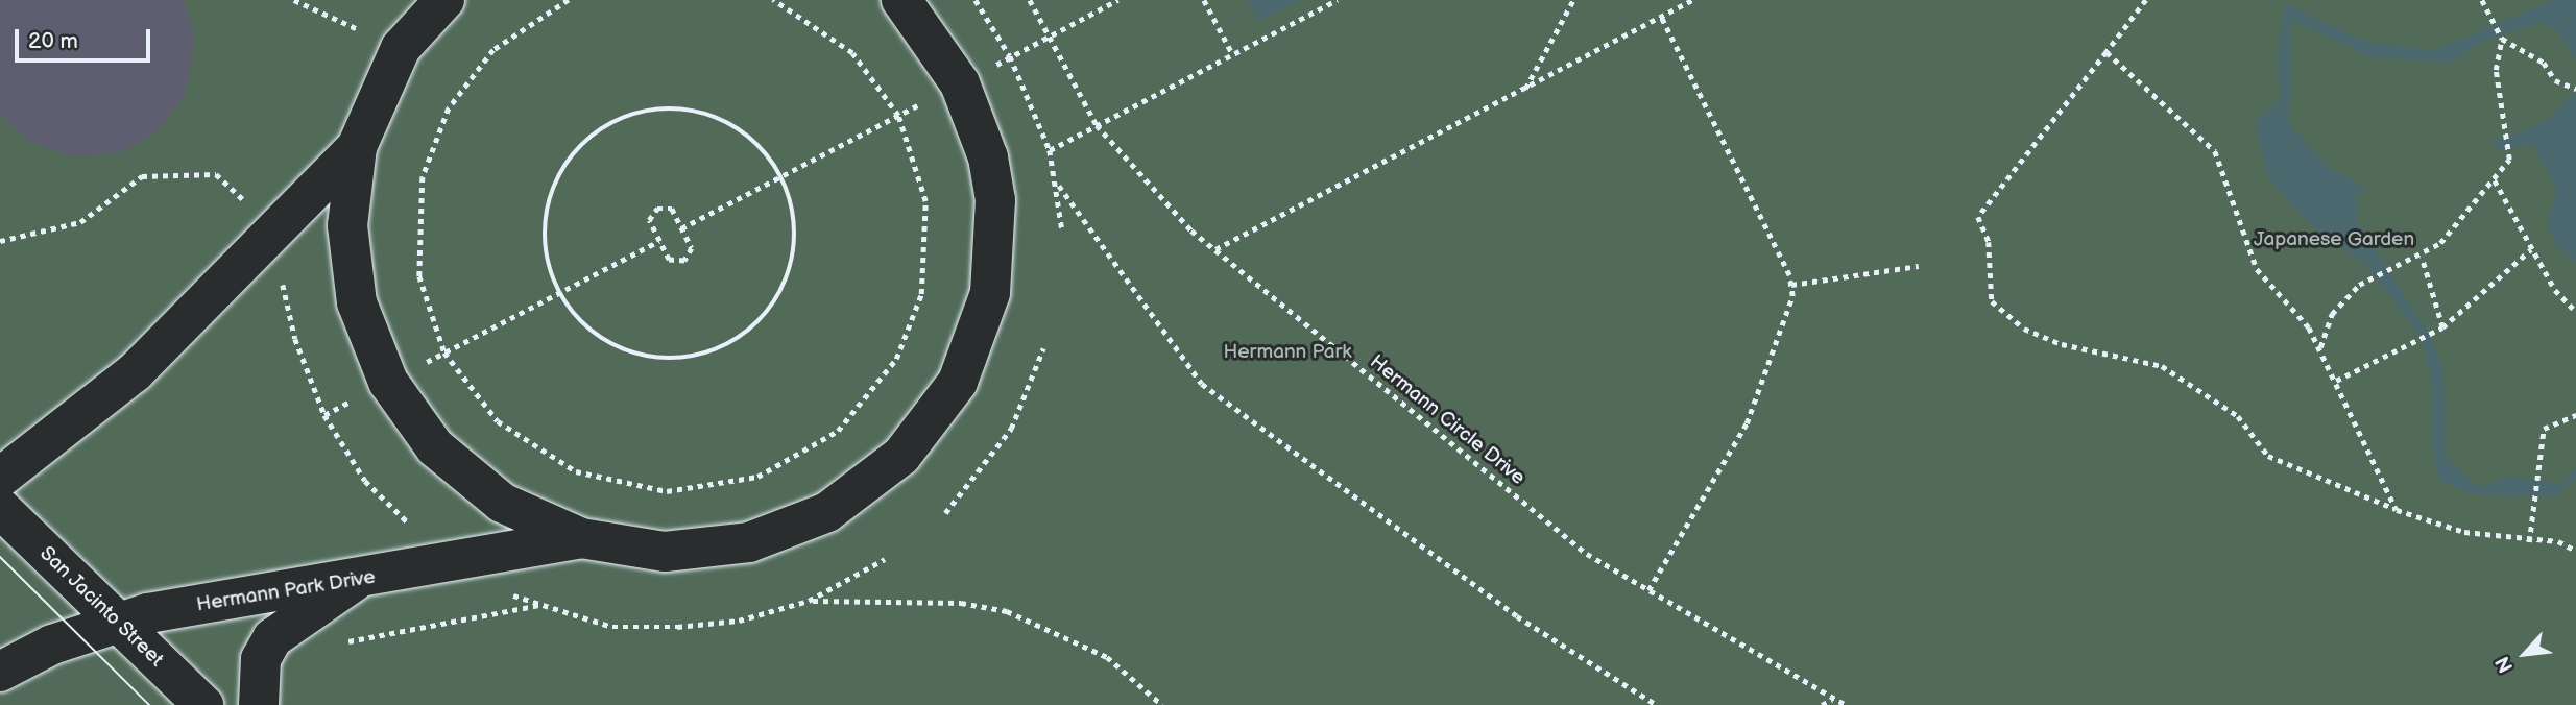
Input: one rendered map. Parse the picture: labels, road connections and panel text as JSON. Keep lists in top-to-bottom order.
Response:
{
  "streets": {
    "street": ["Hermann Park Drive", "San Jacinto Street"],
    "path": ["Hermann Circle Drive"]
  },
  "crossings": [
    ["Hermann Park Drive", "San Jacinto Street"]
  ],
  "parks": ["Japanese Garden", "Hermann Park"],
  "scale_bar": "20 m",
  "north": "bottom left"
}
